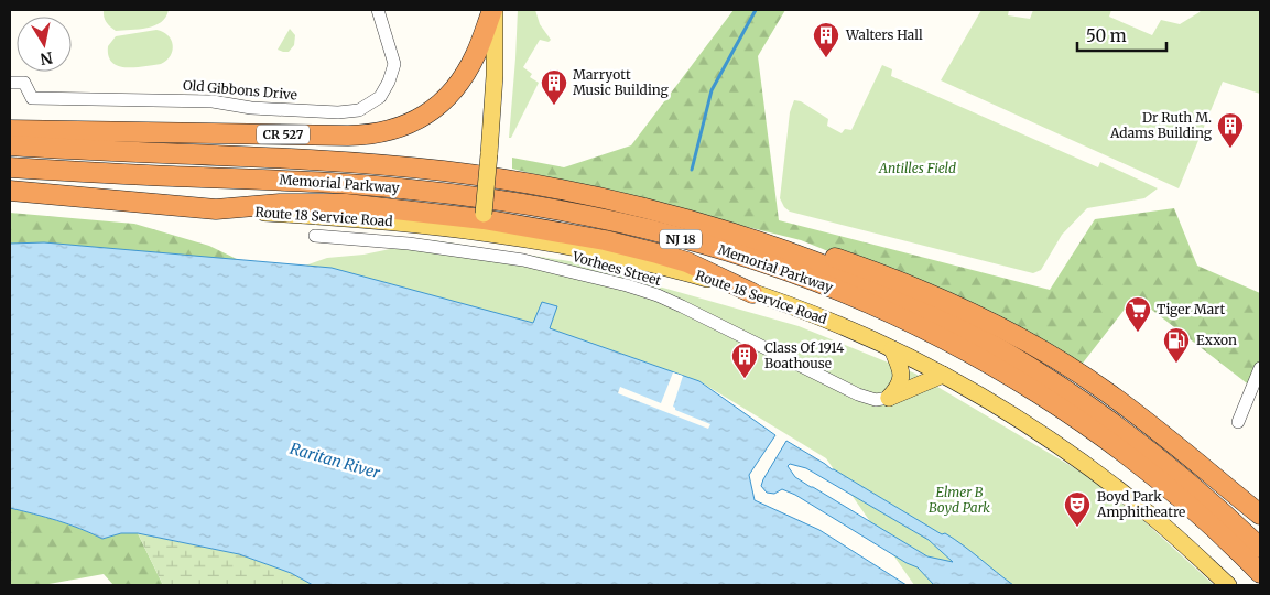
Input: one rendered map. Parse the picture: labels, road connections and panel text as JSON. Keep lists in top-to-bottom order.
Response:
{
  "streets": {
    "highway": ["CR 527", "Memorial Parkway", "NJ 18"],
    "main road": ["Route 18 Service Road"],
    "street": ["Old Gibbons Drive", "Vorhees Street"]
  },
  "water": ["Raritan River"],
  "parks": ["Antilles Field", "Elmer B Boyd Park"],
  "places": {
    "building": [
      "Walters Hall",
      "Marryott Music Building",
      "Dr Ruth M. Adams Building",
      "Class Of 1914 Boathouse"
    ],
    "supermarket": ["Tiger Mart"],
    "fuel station": ["Exxon"],
    "theatre": ["Boyd Park Amphitheatre"]
  },
  "scale_bar": "50 m",
  "north": "bottom"
}
